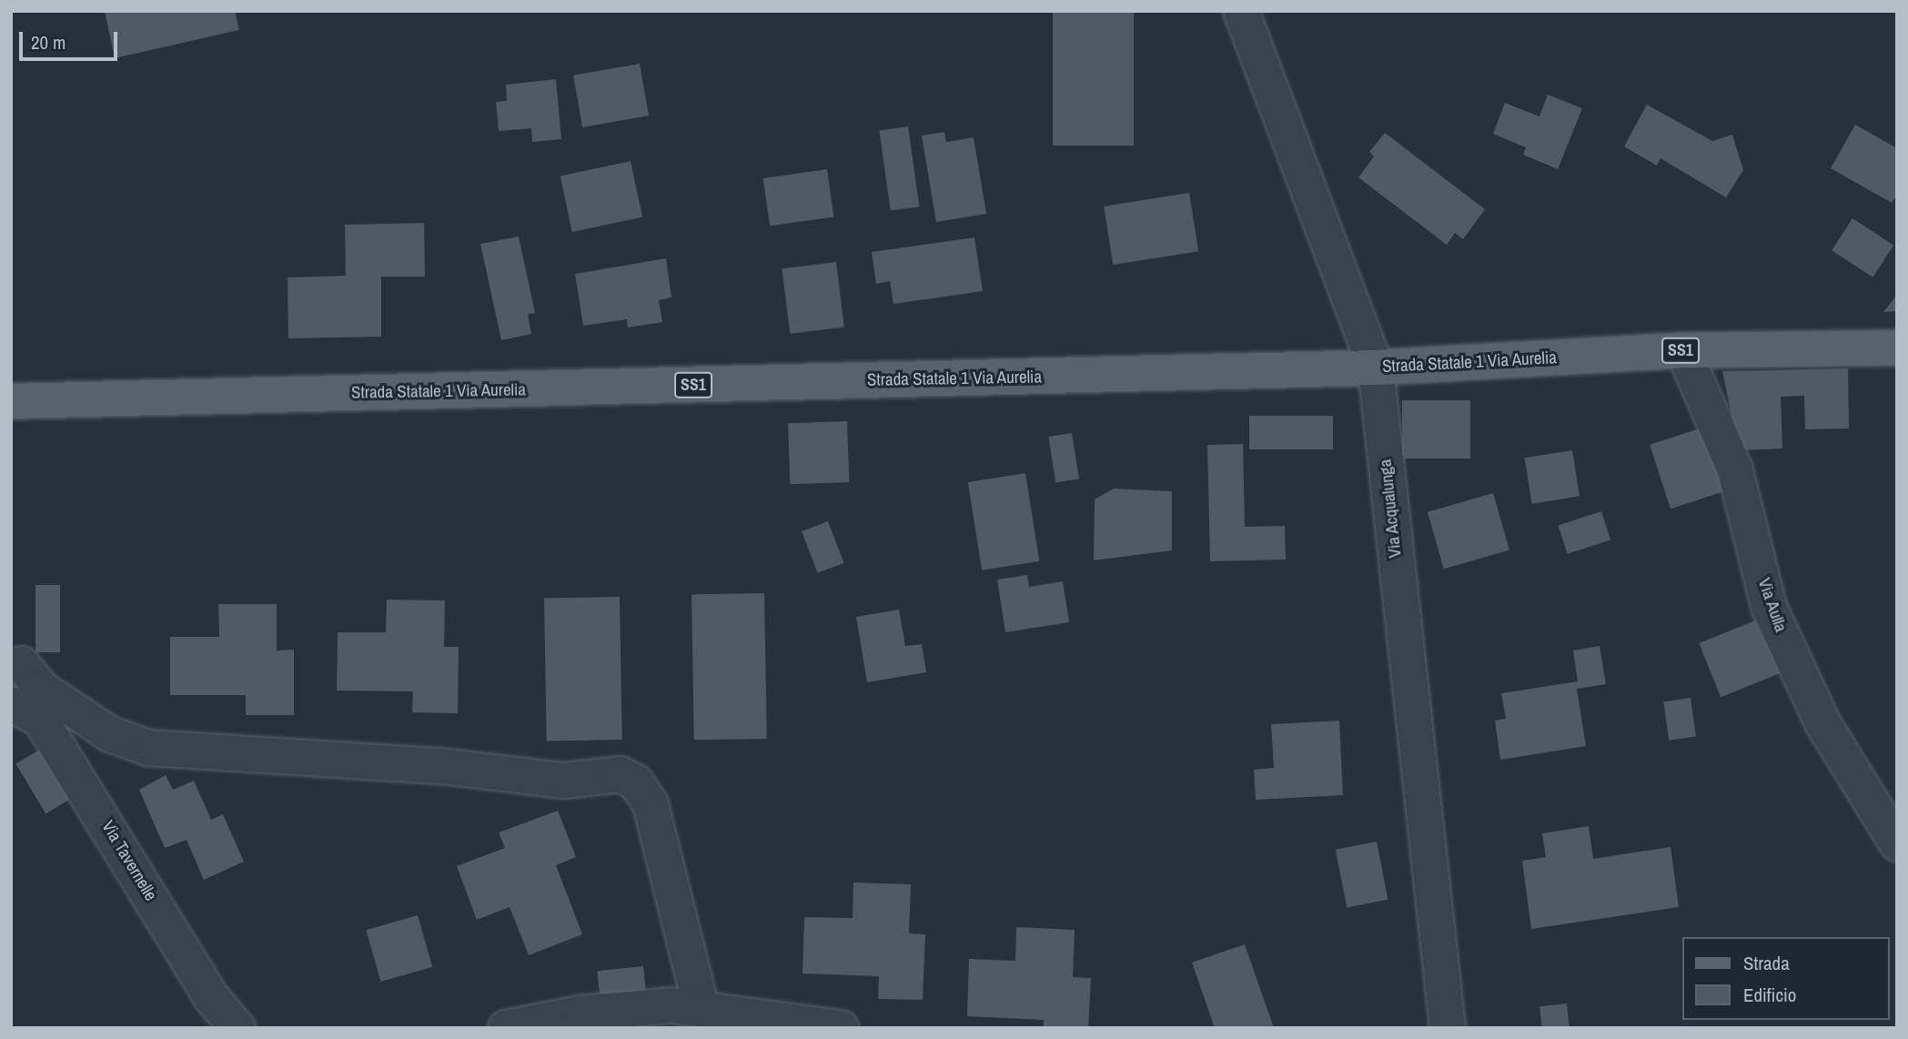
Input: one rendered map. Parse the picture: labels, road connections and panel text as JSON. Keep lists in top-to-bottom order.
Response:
{
  "streets": {
    "main road": ["SS1", "Strada Statale 1 Via Aurelia"],
    "street": ["Via Acqualunga", "Via Aulla", "Via Tavernelle"]
  },
  "crossings": [
    ["Strada Statale 1 Via Aurelia", "Via Acqualunga"],
    ["Strada Statale 1 Via Aurelia", "Via Aulla"]
  ],
  "legend": ["Strada", "Edificio"],
  "scale_bar": "20 m"
}
